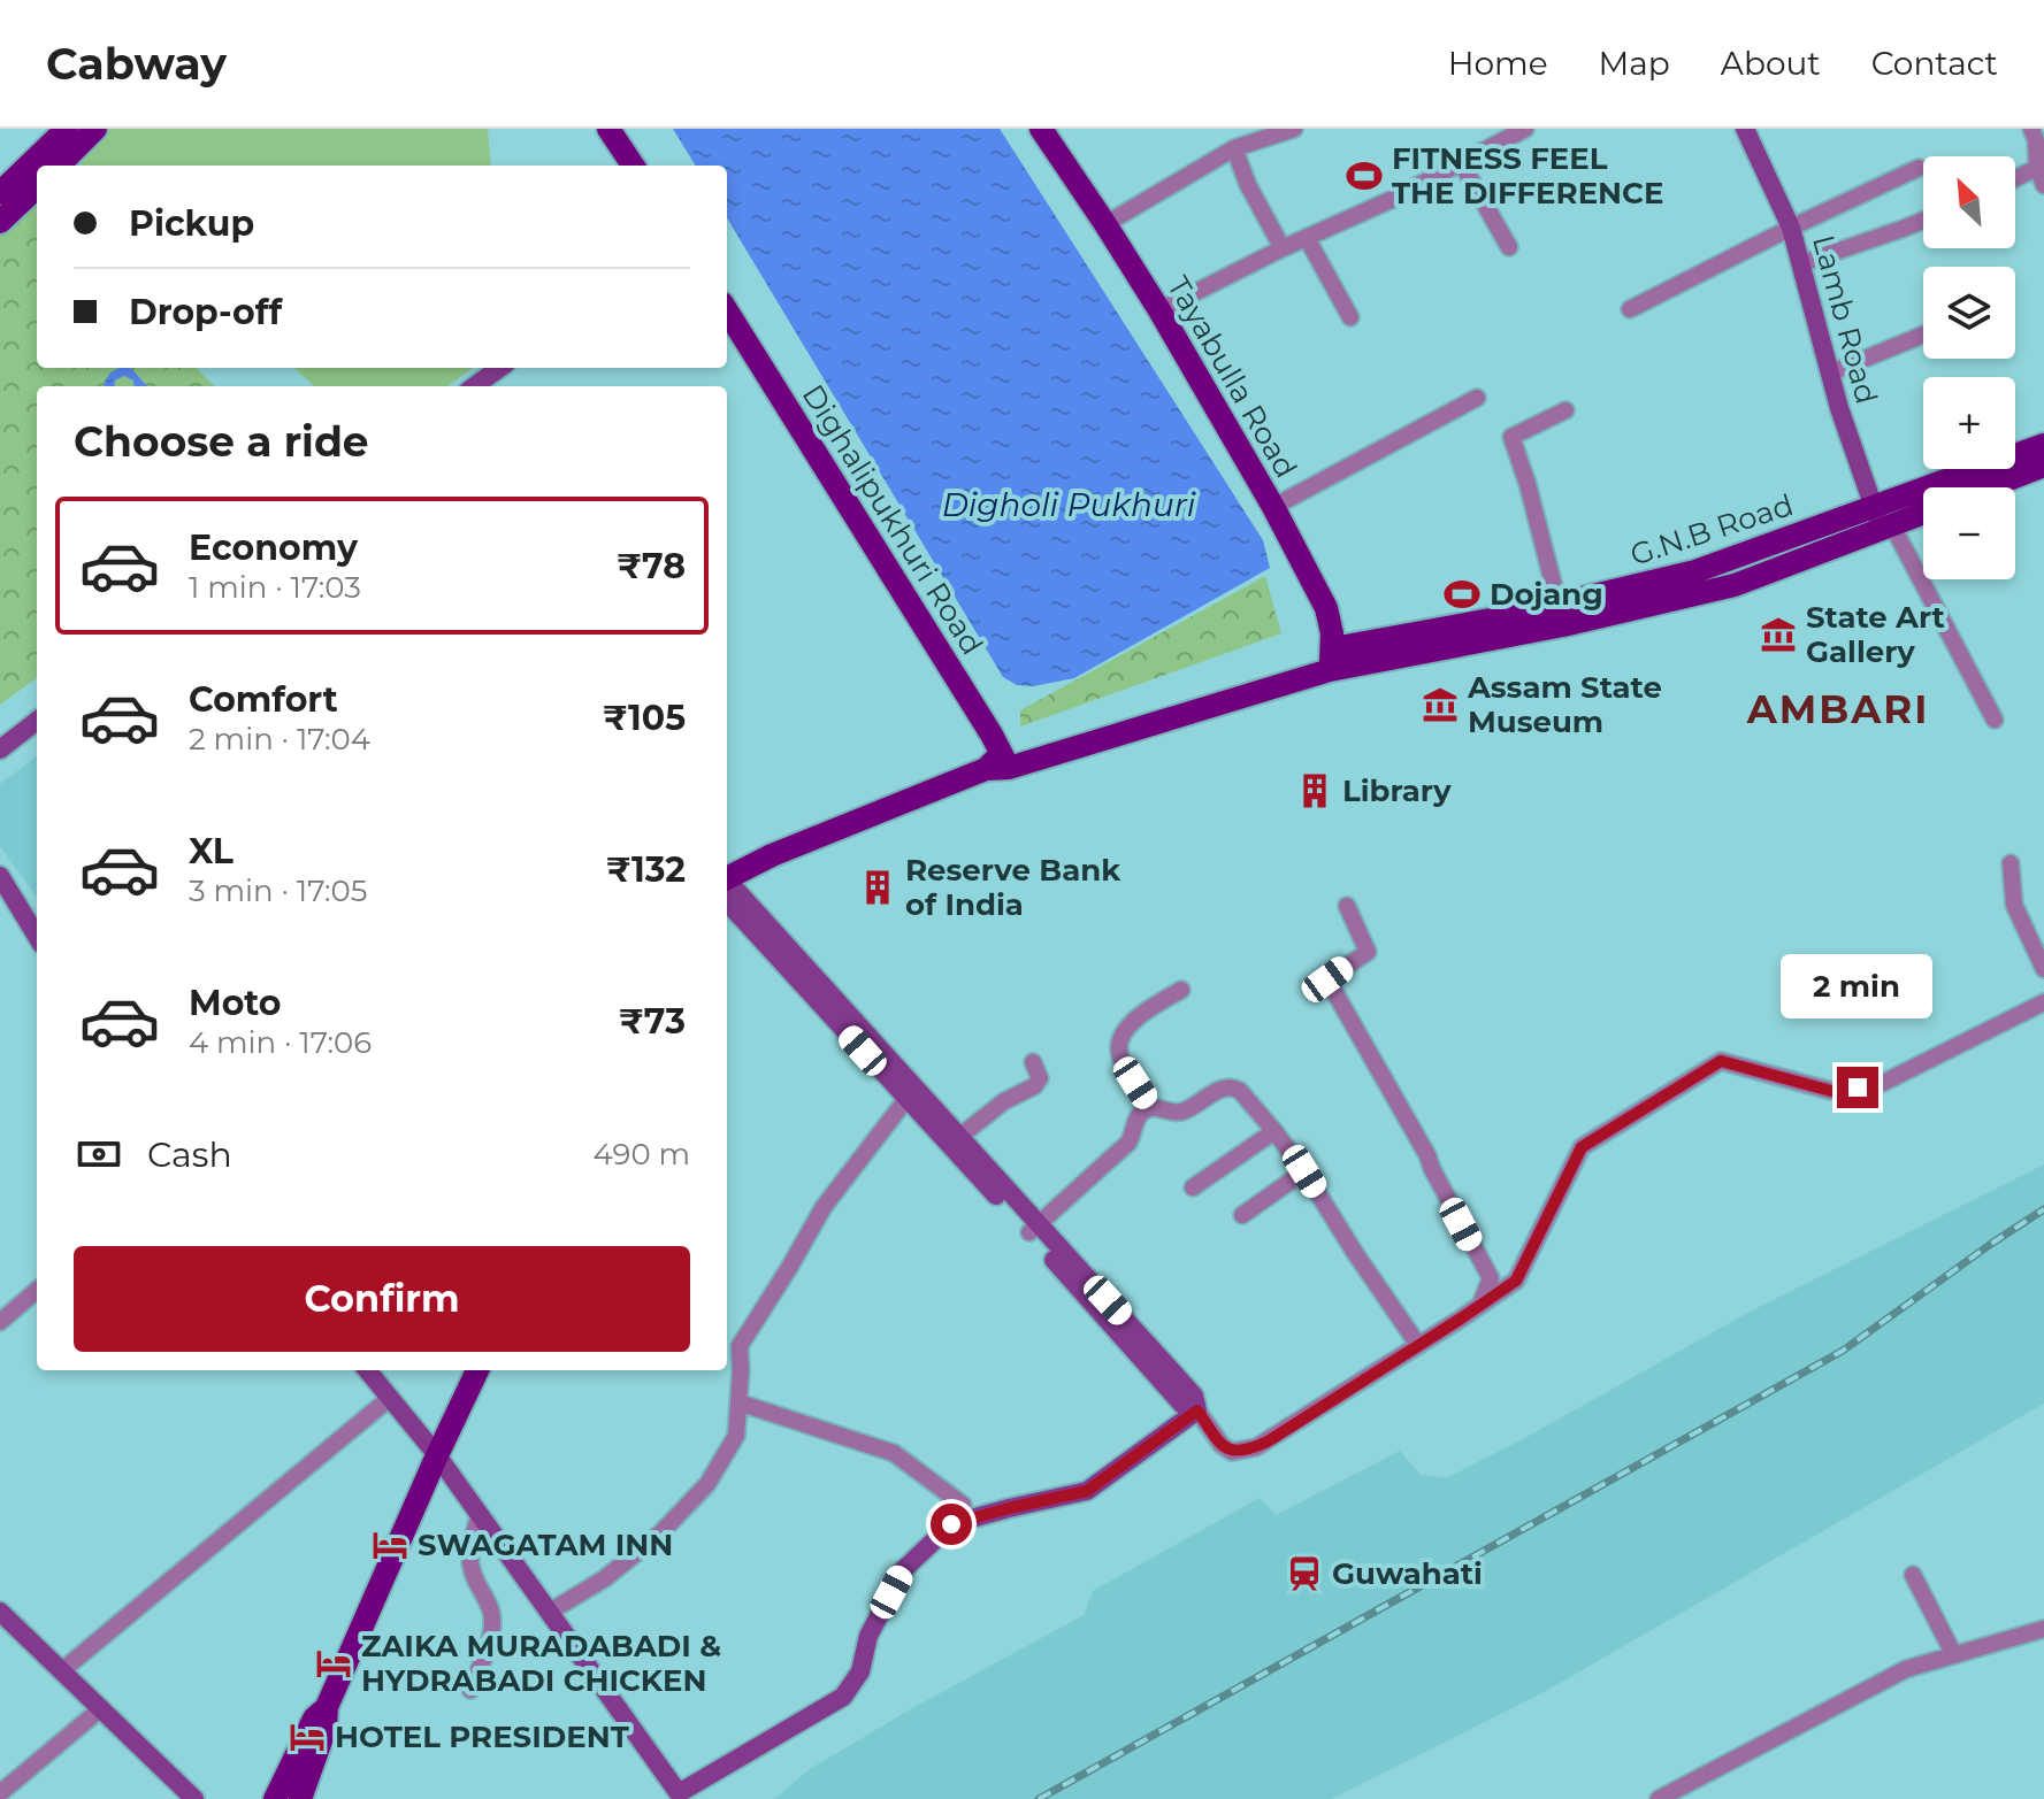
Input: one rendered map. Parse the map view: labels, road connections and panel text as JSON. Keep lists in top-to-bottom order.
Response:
{
  "streets": {
    "main road": ["Tayabulla Road", "Dighalipukhuri Road", "G.N.B Road"],
    "street": ["Lamb Road"]
  },
  "crossings": [
    ["Lamb Road", "G.N.B Road"],
    ["Tayabulla Road", "G.N.B Road"]
  ],
  "districts": ["AMBARI"],
  "water": ["Digholi Pukhuri"],
  "places": {
    "sports": ["FITNESS FEEL THE DIFFERENCE", "Dojang"],
    "museum": ["State Art Gallery", "Assam State Museum"],
    "building": ["Library", "Reserve Bank of India"],
    "hotel": ["SWAGATAM INN", "ZAIKA MURADABADI & HYDRABADI CHICKEN", "HOTEL PRESIDENT"],
    "station": ["Guwahati"]
  },
  "north": "top left",
  "page": {
    "header": "Cabway",
    "nav": [
      "Home",
      "Map",
      "About",
      "Contact"
    ],
    "map_buttons": ["+", "−"],
    "banner": ["Pickup", "Drop-off"],
    "heading": "Choose a ride",
    "list": [
      {
        "name": "Economy",
        "note": "1 min · 17:03",
        "value": "₹78"
      },
      {
        "name": "Comfort",
        "note": "2 min · 17:04",
        "value": "₹105"
      },
      {
        "name": "XL",
        "note": "3 min · 17:05",
        "value": "₹132"
      },
      {
        "name": "Moto",
        "note": "4 min · 17:06",
        "value": "₹73"
      }
    ],
    "bubble": "2 min",
    "pay": ["Cash", "490 m"],
    "buttons": "Confirm"
  }
}
